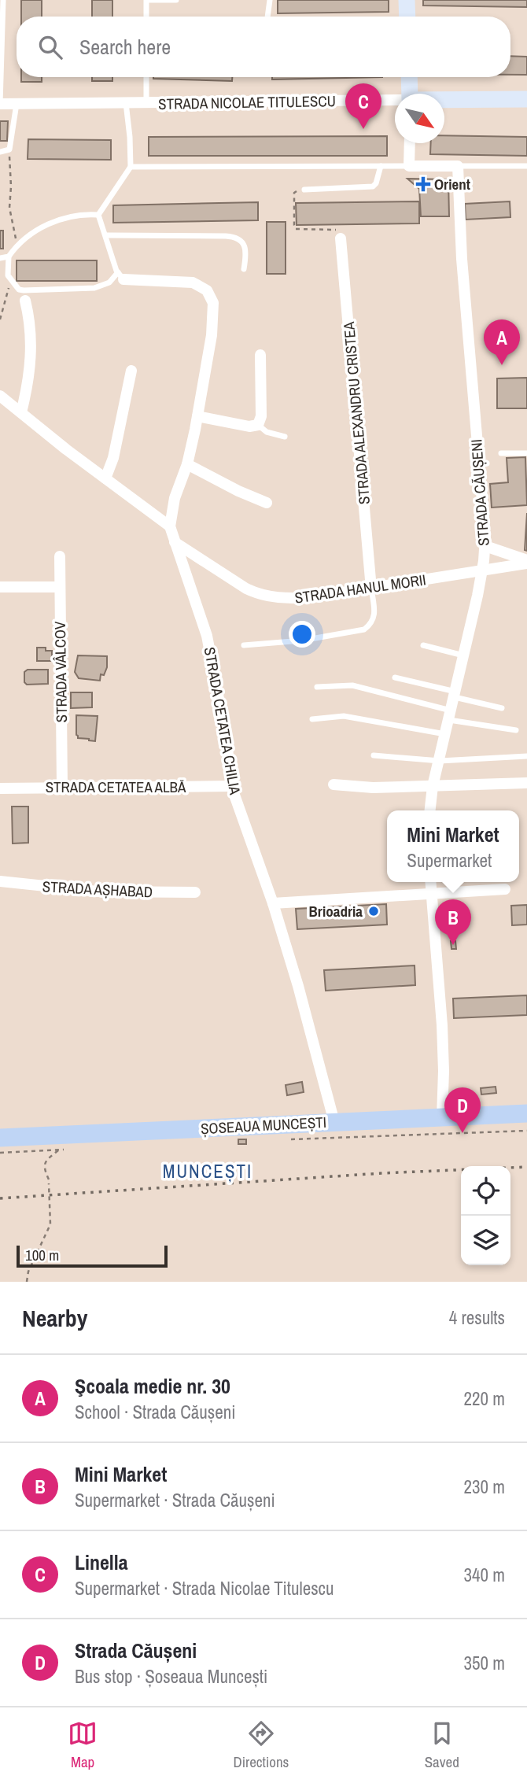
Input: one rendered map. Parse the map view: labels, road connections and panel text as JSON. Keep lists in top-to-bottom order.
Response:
{
  "streets": {
    "main road": ["ȘOSEAUA MUNCEȘTI"],
    "street": [
      "STRADA NICOLAE TITULESCU",
      "STRADA ALEXANDRU CRISTEA",
      "STRADA CĂUȘENI",
      "STRADA HANUL MORII",
      "STRADA VÂLCOV",
      "STRADA CETATEA CHILIA",
      "STRADA CETATEA ALBĂ",
      "STRADA AȘHABAD"
    ]
  },
  "crossings": [
    ["STRADA ALEXANDRU CRISTEA", "STRADA HANUL MORII"],
    ["STRADA CĂUȘENI", "STRADA HANUL MORII"],
    ["STRADA HANUL MORII", "STRADA CETATEA CHILIA"],
    ["STRADA VÂLCOV", "STRADA CETATEA ALBĂ"],
    ["STRADA CETATEA CHILIA", "STRADA CETATEA ALBĂ"],
    ["STRADA CETATEA CHILIA", "ȘOSEAUA MUNCEȘTI"]
  ],
  "districts": ["MUNCEȘTI"],
  "places": {
    "health": ["Orient"],
    "other": ["Brioadria"]
  },
  "scale_bar": "100 m",
  "north": "bottom right",
  "page": {
    "search": "Search here",
    "pins": [
      "C",
      "A",
      "B",
      "D"
    ],
    "popup": ["Mini Market", "Supermarket"],
    "scale": "100 m",
    "heading": ["Nearby", "4 results"],
    "list": [
      {
        "mark": "A",
        "name": "Şcoala medie nr. 30",
        "note": "School · Strada Căușeni",
        "value": "220 m"
      },
      {
        "mark": "B",
        "name": "Mini Market",
        "note": "Supermarket · Strada Căușeni",
        "value": "230 m"
      },
      {
        "mark": "C",
        "name": "Linella",
        "note": "Supermarket · Strada Nicolae Titulescu",
        "value": "340 m"
      },
      {
        "mark": "D",
        "name": "Strada Căușeni",
        "note": "Bus stop · Șoseaua Muncești",
        "value": "350 m"
      }
    ],
    "nav": ["Map", "Directions", "Saved"]
  }
}
